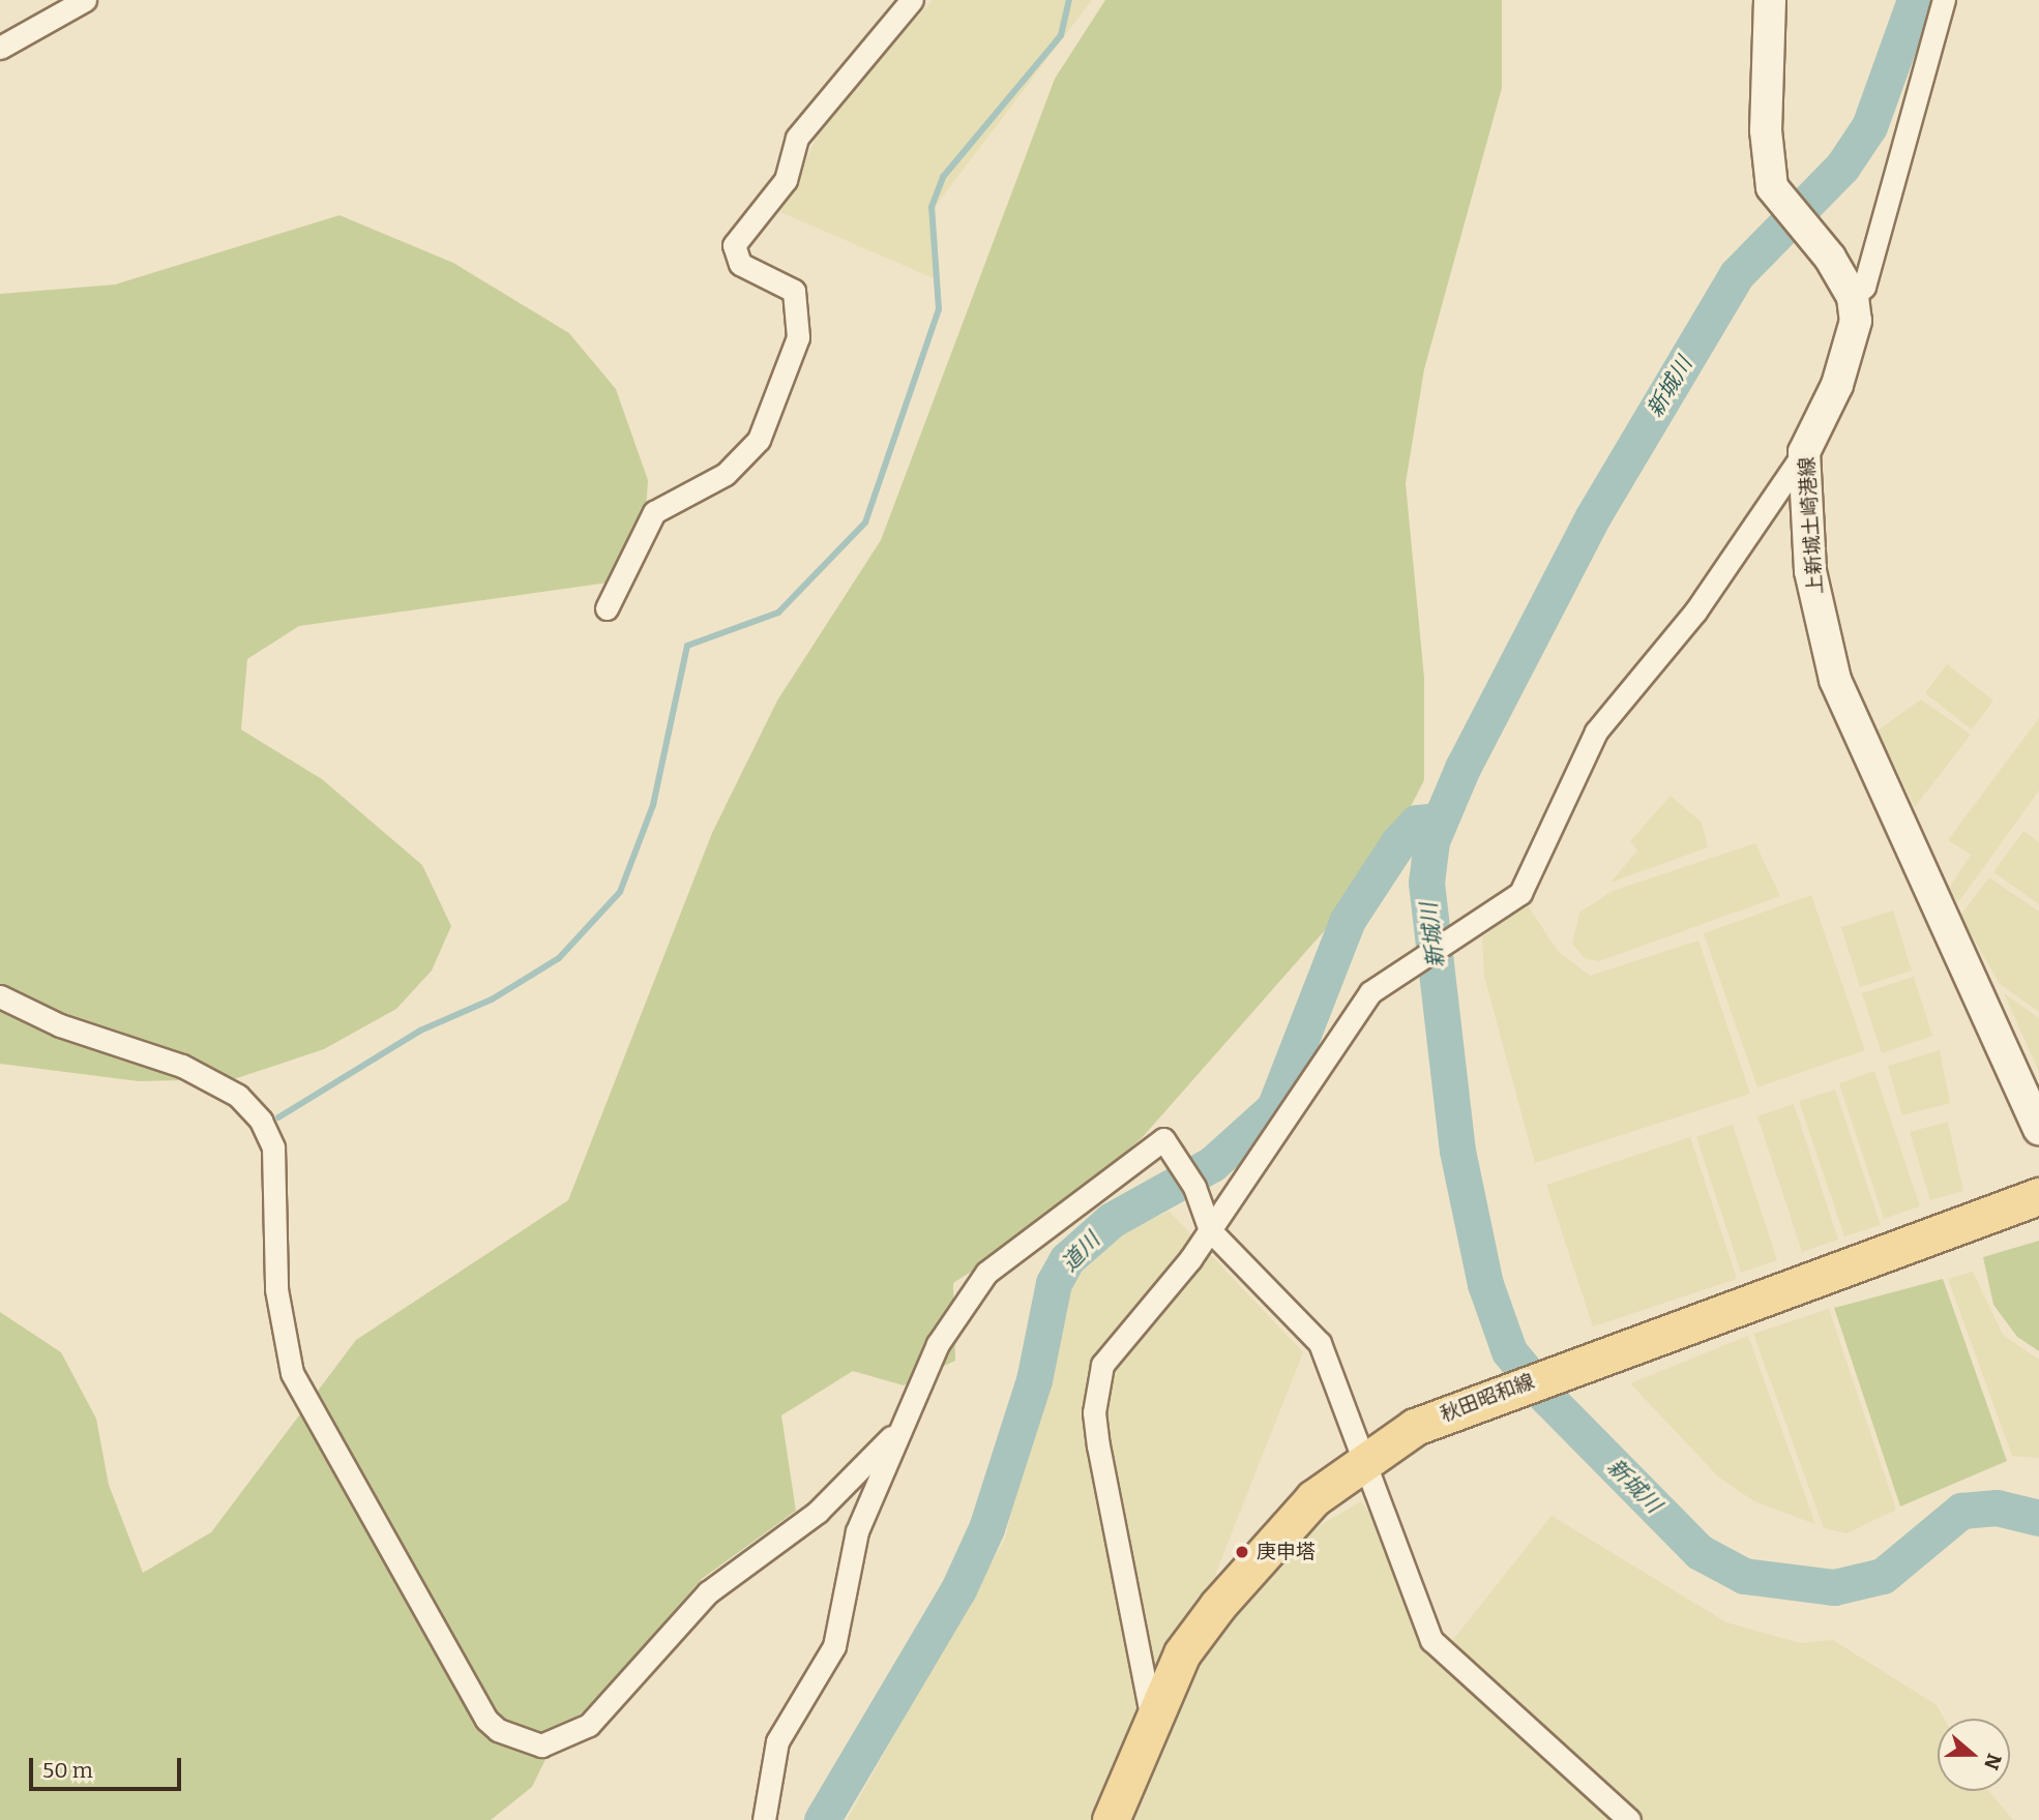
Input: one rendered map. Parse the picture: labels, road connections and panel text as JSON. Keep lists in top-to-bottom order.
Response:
{
  "streets": {
    "main road": ["上新城土崎港線", "秋田昭和線"]
  },
  "water": ["新城川", "道川"],
  "places": ["庚申塔"],
  "scale_bar": "50 m",
  "north": "right"
}
